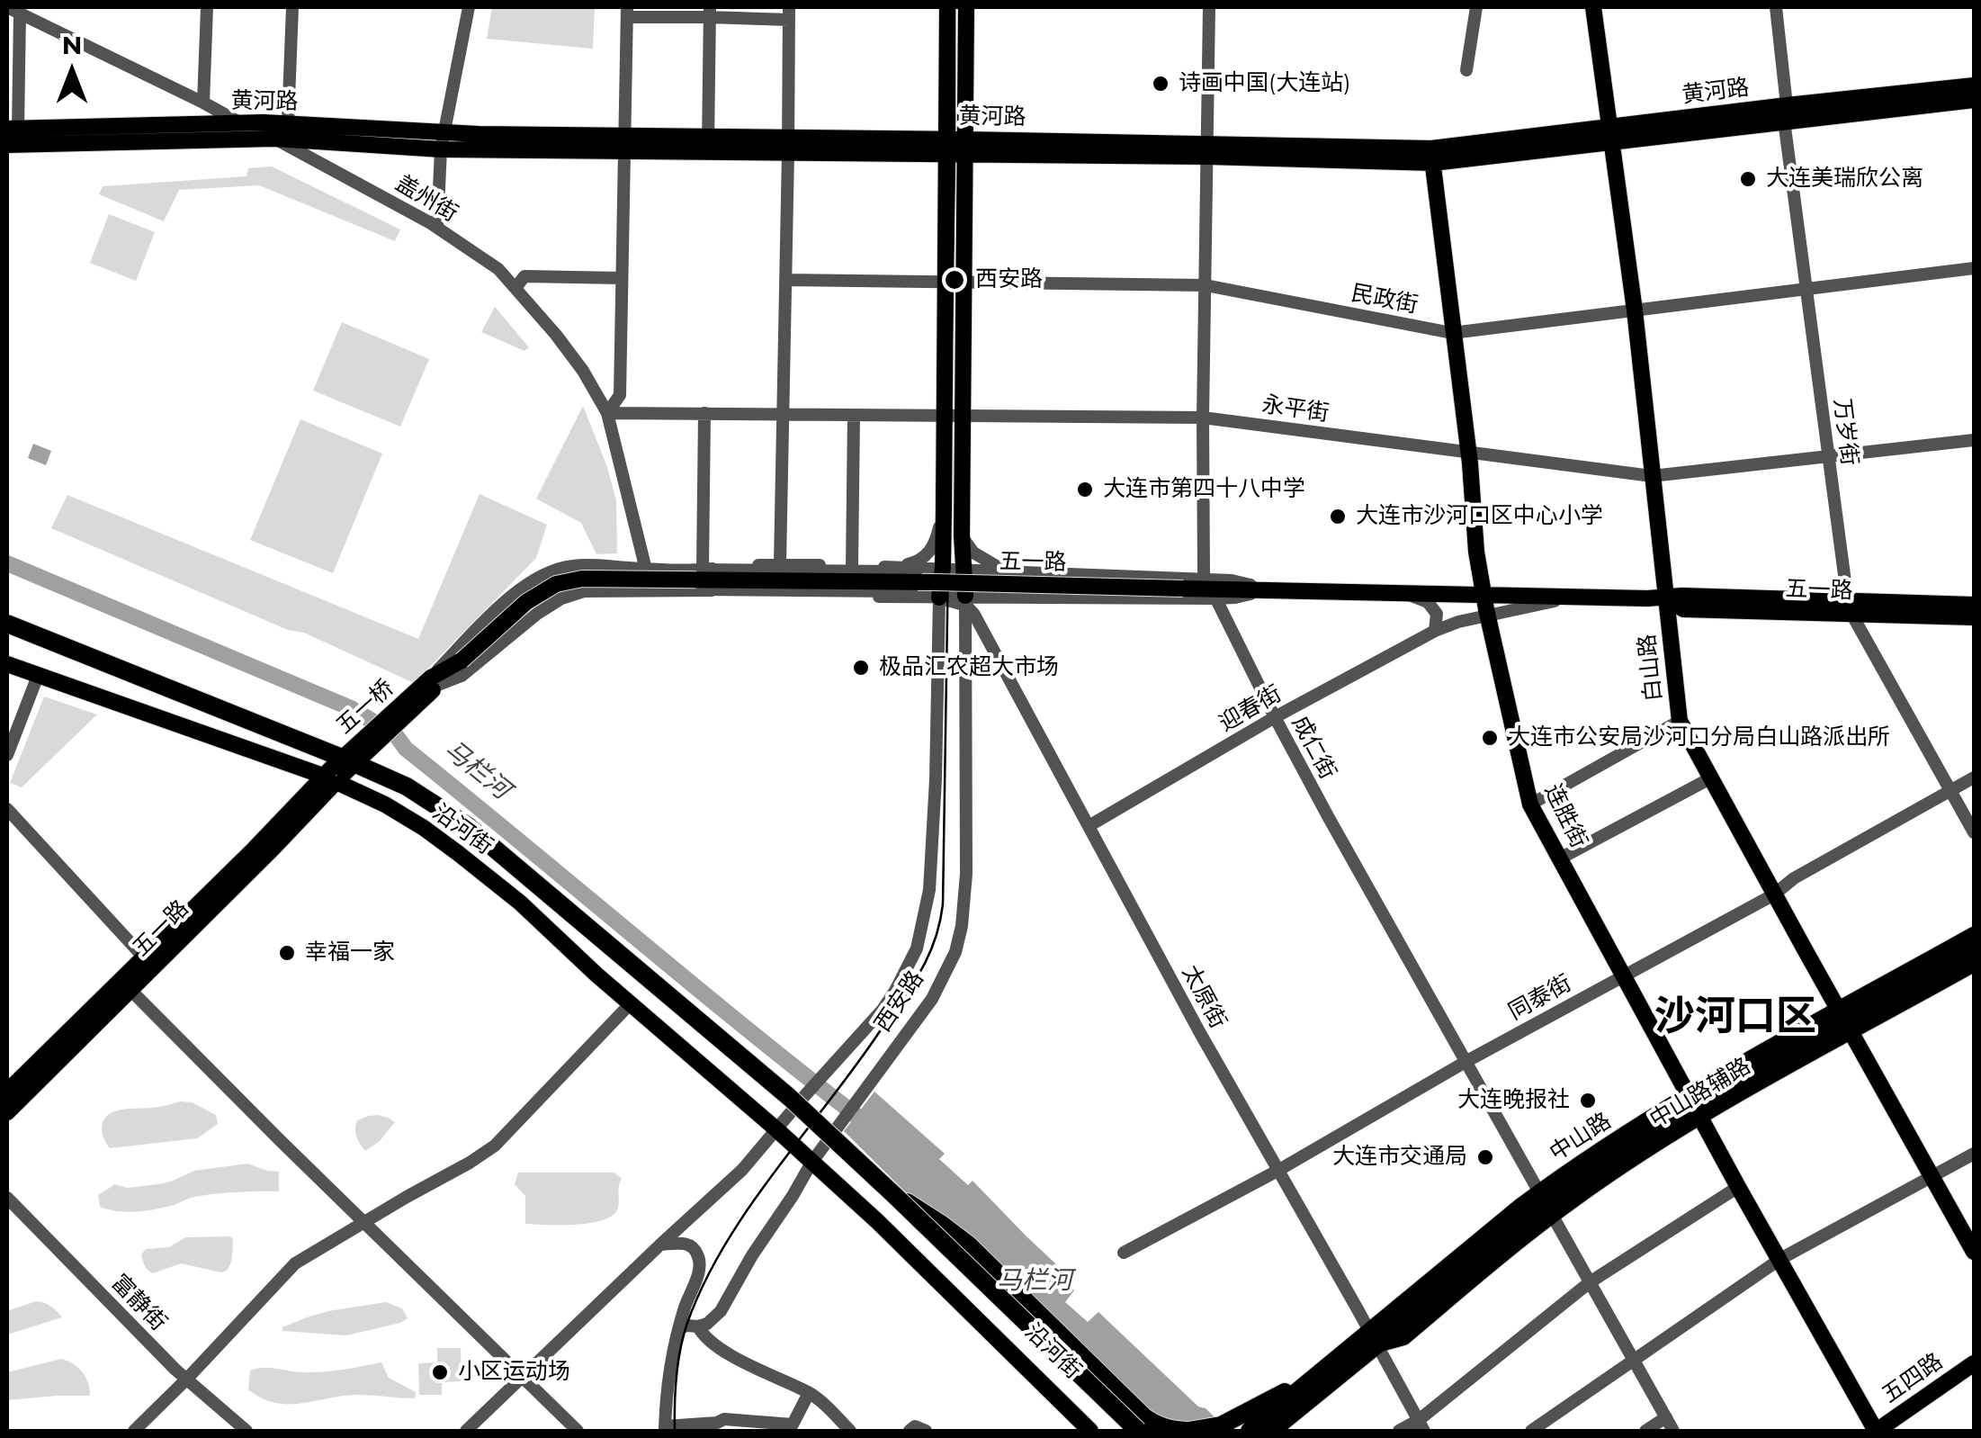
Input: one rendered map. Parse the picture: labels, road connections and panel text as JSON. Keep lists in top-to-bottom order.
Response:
{
  "streets": {
    "highway": ["中山路"],
    "main road": [
      "黄河路",
      "五一路",
      "白山路",
      "五一桥",
      "连胜街",
      "沿河街",
      "西安路",
      "五四路"
    ],
    "street": [
      "盖州街",
      "民政街",
      "永平街",
      "万岁街",
      "迎春街",
      "成仁街",
      "太原街",
      "同泰街",
      "富静街"
    ]
  },
  "crossings": [
    ["黄河路", "盖州街"],
    ["黄河路", "万岁街"],
    ["黄河路", "白山路"],
    ["黄河路", "成仁街"],
    ["黄河路", "连胜街"],
    ["黄河路", "西安路"],
    ["盖州街", "永平街"],
    ["民政街", "万岁街"],
    ["民政街", "白山路"],
    ["民政街", "成仁街"],
    ["民政街", "连胜街"],
    ["民政街", "西安路"],
    ["永平街", "万岁街"],
    ["永平街", "白山路"],
    ["永平街", "成仁街"],
    ["永平街", "连胜街"],
    ["永平街", "西安路"],
    ["万岁街", "五一路"],
    ["万岁街", "同泰街"],
    ["五一路", "白山路"],
    ["五一路", "五一桥"],
    ["五一路", "迎春街"],
    ["五一路", "成仁街"],
    ["五一路", "连胜街"],
    ["五一路", "沿河街"],
    ["五一路", "太原街"],
    ["五一路", "西安路"],
    ["白山路", "同泰街"],
    ["白山路", "中山路"],
    ["五一桥", "沿河街"],
    ["迎春街", "成仁街"],
    ["迎春街", "连胜街"],
    ["迎春街", "太原街"],
    ["成仁街", "同泰街"],
    ["成仁街", "中山路"],
    ["连胜街", "同泰街"],
    ["连胜街", "中山路"],
    ["连胜街", "五四路"],
    ["沿河街", "西安路"],
    ["太原街", "同泰街"],
    ["太原街", "西安路"],
    ["太原街", "中山路"]
  ],
  "districts": ["沙河口区"],
  "water": ["马栏河"],
  "places": [
    "诗画中国(大连站)",
    "大连美瑞欣公离",
    "西安路",
    "大连市第四十八中学",
    "大连市沙河口区中心小学",
    "极品汇农超大市场",
    "大连市公安局沙河口分局白山路派出所",
    "幸福一家",
    "大连晚报社",
    "大连市交通局",
    "小区运动场"
  ],
  "north": "top"
}
